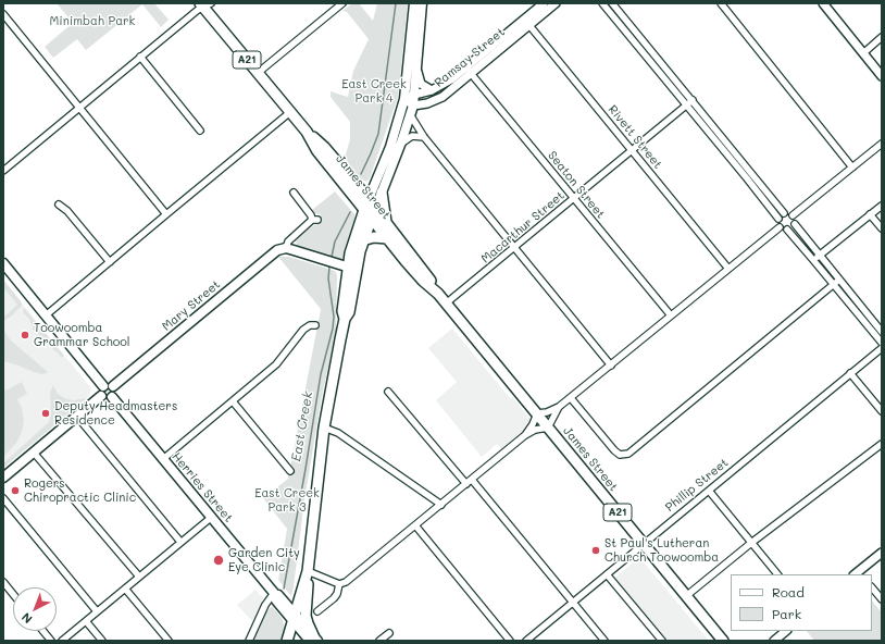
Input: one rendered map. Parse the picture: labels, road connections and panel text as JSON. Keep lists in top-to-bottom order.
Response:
{
  "streets": {
    "main road": [
      "A21",
      "James Street",
      "Mary Street",
      "Herries Street"
    ],
    "street": [
      "Ramsay Street",
      "Rivett Street",
      "Seaton Street",
      "Macarthur Street",
      "Phillip Street"
    ]
  },
  "crossings": [
    ["Ramsay Street", "Rivett Street"],
    ["Ramsay Street", "Seaton Street"],
    ["Rivett Street", "Macarthur Street"],
    ["Seaton Street", "Macarthur Street"],
    ["James Street", "Macarthur Street"],
    ["James Street", "Phillip Street"],
    ["Mary Street", "Herries Street"]
  ],
  "water": ["East Creek"],
  "parks": ["Minimbah Park", "East Creek Park 4", "East Creek Park 3"],
  "places": [
    "Toowoomba Grammar School",
    "Deputy Headmasters Residence",
    "Rogers Chiropractic Clinic",
    "St Paul's Lutheran Church Toowoomba",
    "Garden City Eye Clinic"
  ],
  "legend": ["Road", "Park"],
  "north": "bottom left"
}
